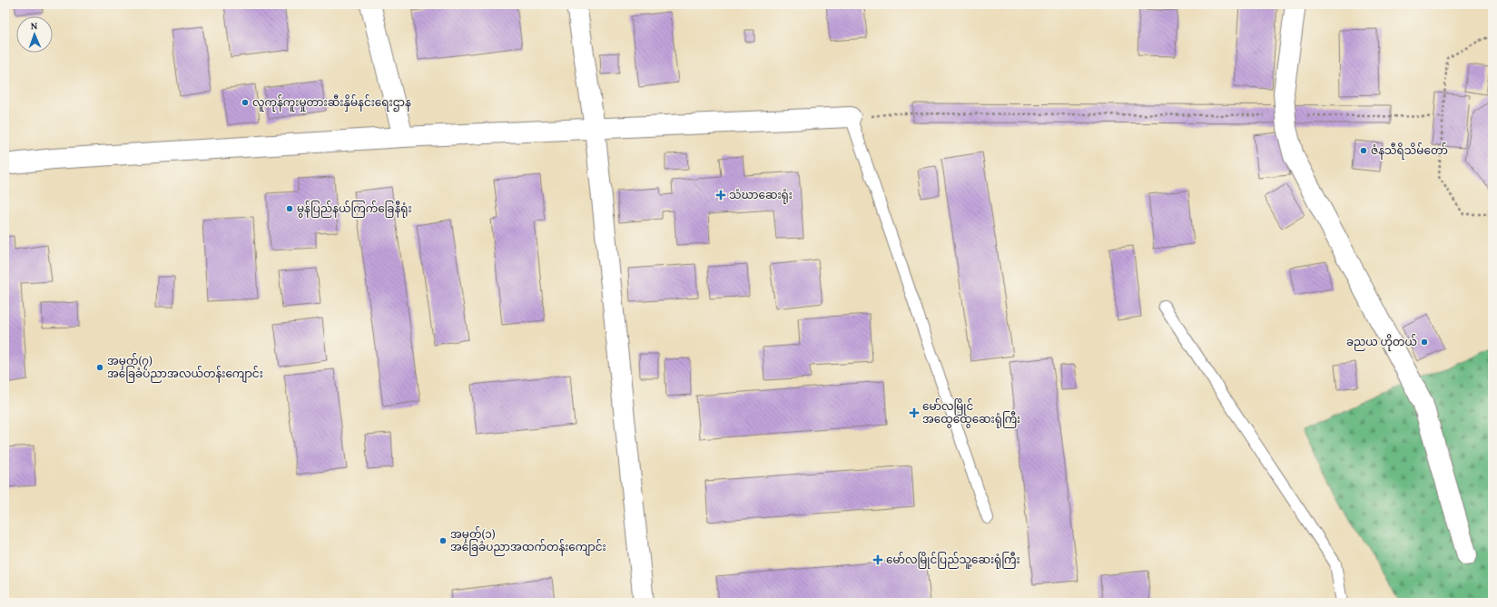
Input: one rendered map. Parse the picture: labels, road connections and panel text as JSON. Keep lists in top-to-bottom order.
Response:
{
  "places": {
    "other": [
      "လူကုန်ကူးမှုတားဆီးနှိမ်နင်းရေးဌာန",
      "ဇံနသီရိသိမ်တော်",
      "မွန်ပြည်နယ်ကြက်ခြေနီရုံး",
      "ခညယ ဟိုတယ်",
      "အမှတ်(၇) အခြေခံပညာအလယ်တန်းကျောင်း",
      "အမှတ်(၁) အခြေခံပညာအထက်တန်းကျောင်း"
    ],
    "health": ["သံဃာဆေးရုံး", "မော်လမြိုင် အထွေထွေဆေးရုံကြီး", "မော်လမြိုင်ပြည်သူ့ဆေးရုံကြီး"]
  },
  "north": "top"
}
